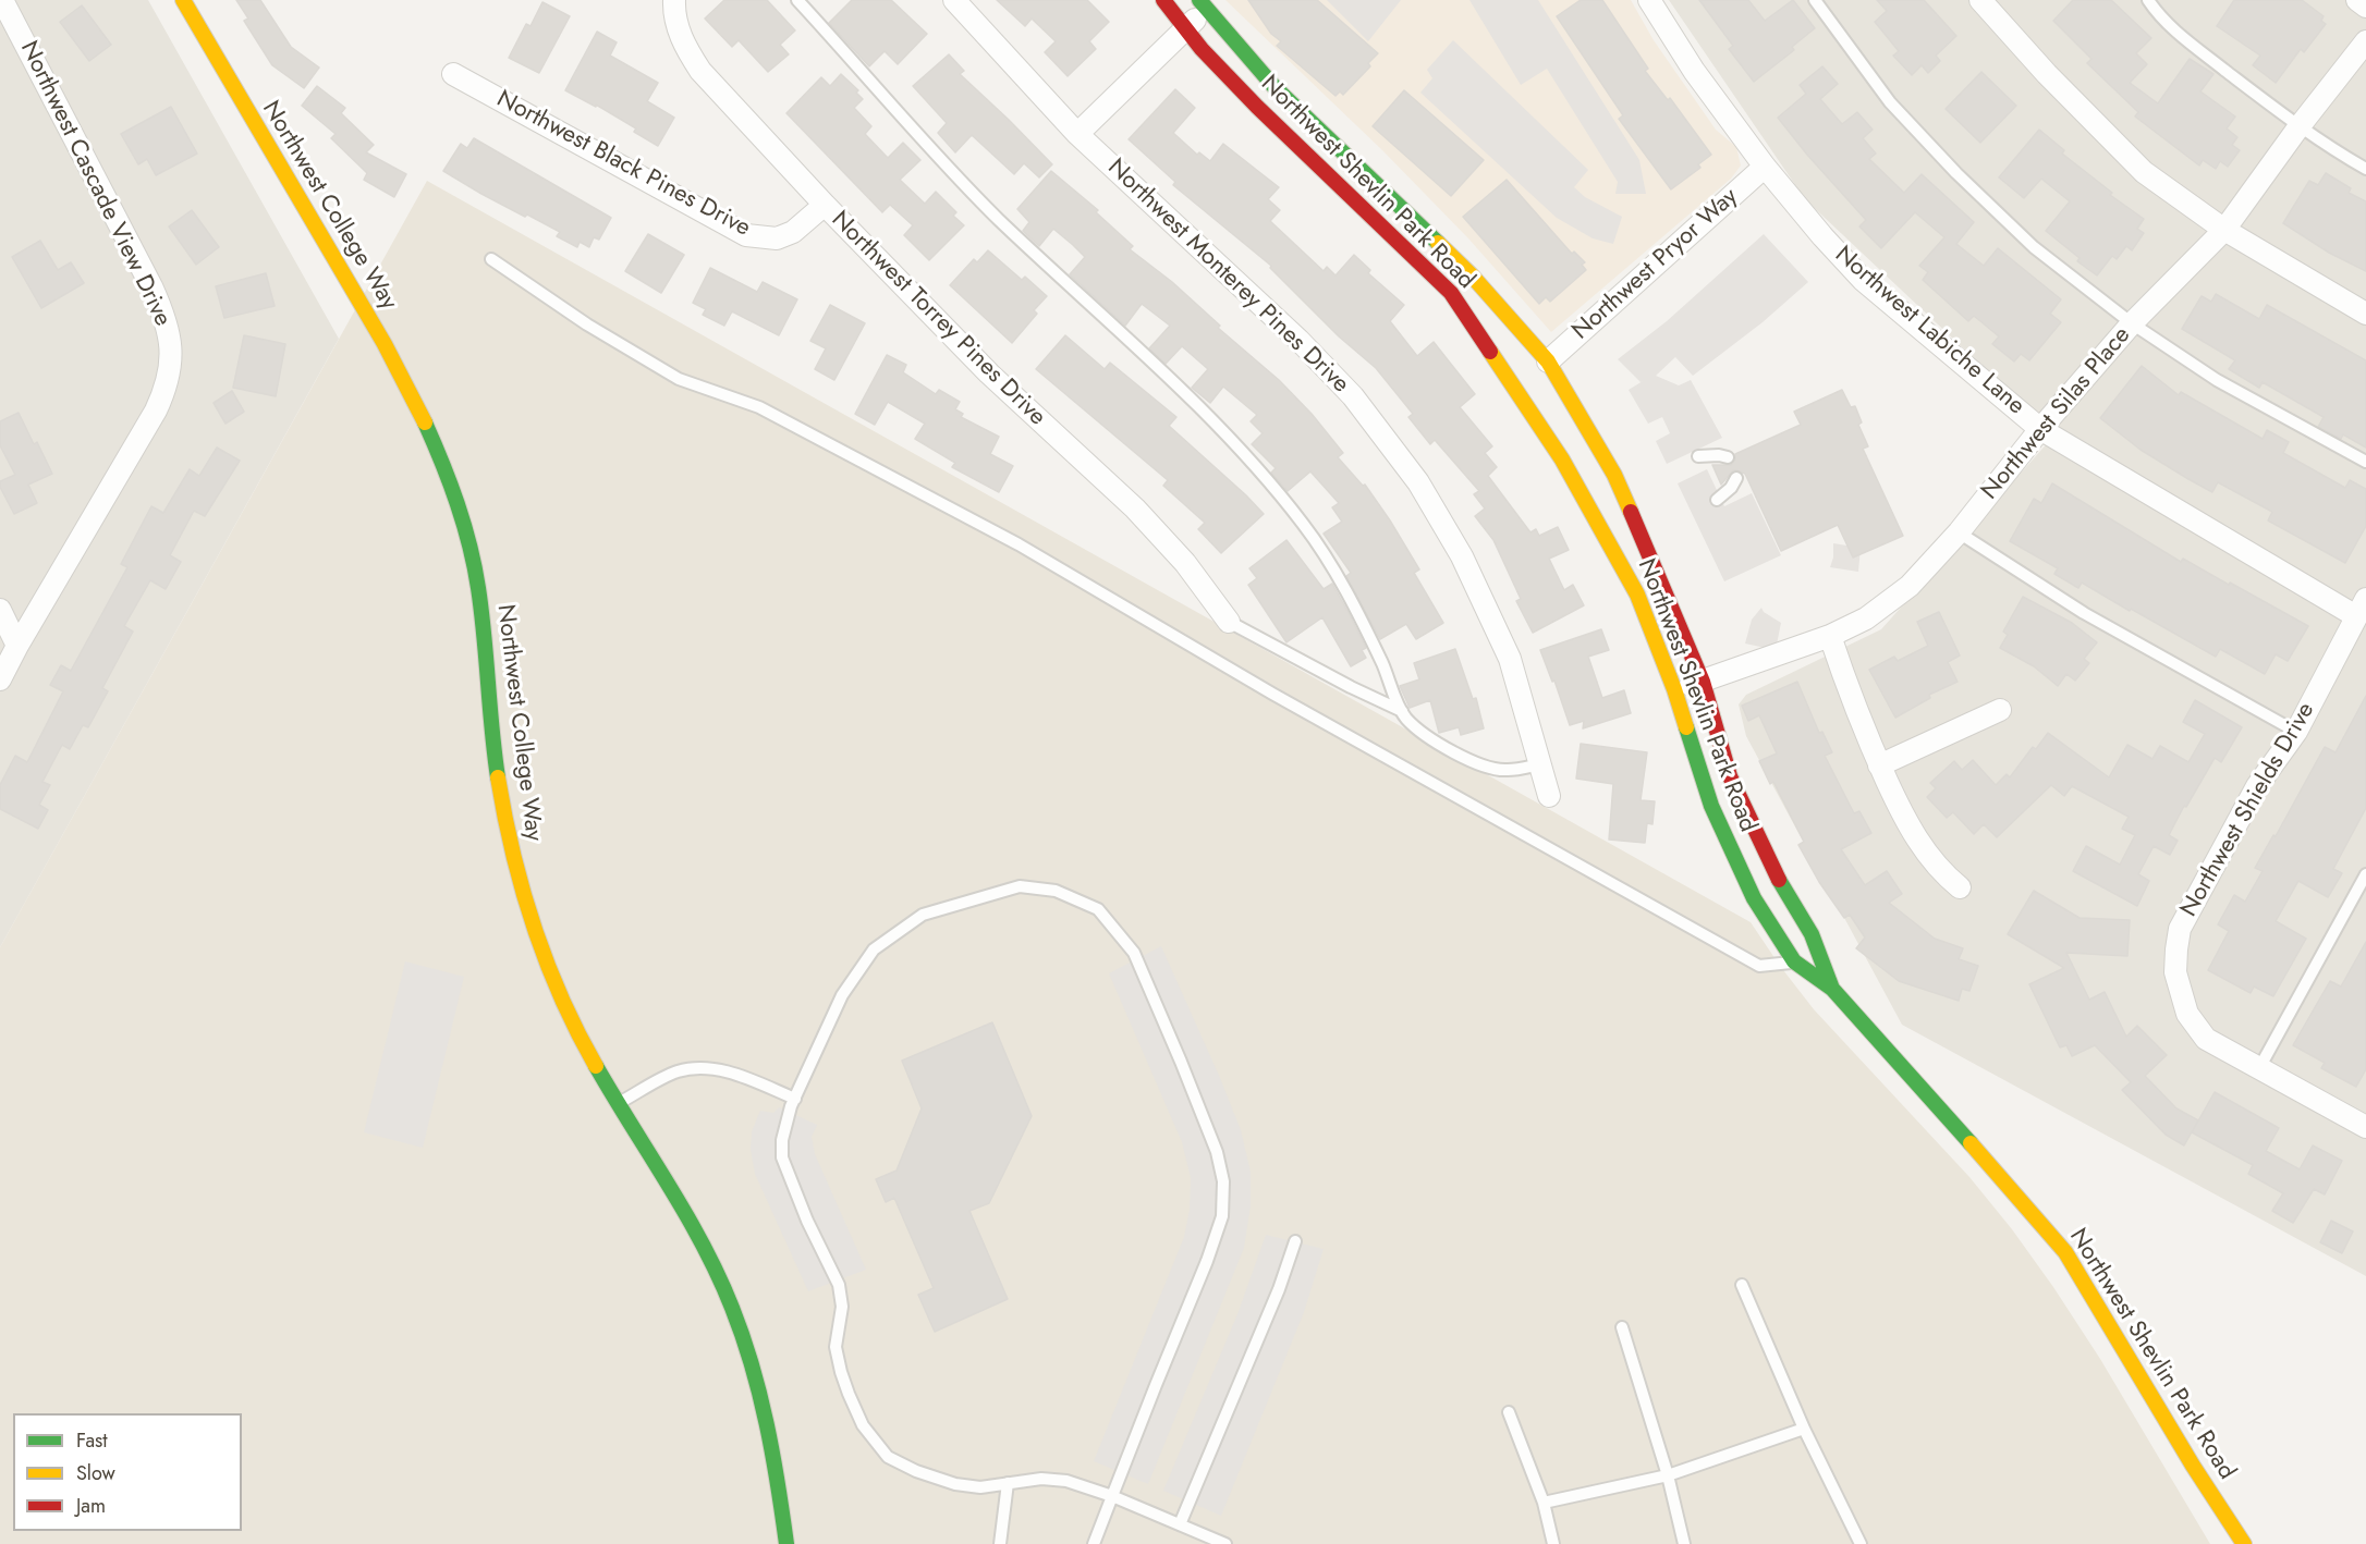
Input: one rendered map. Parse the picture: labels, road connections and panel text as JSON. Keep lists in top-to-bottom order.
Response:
{
  "streets": {
    "main road": ["Northwest Shevlin Park Road", "Northwest College Way"],
    "street": [
      "Northwest Black Pines Drive",
      "Northwest Cascade View Drive",
      "Northwest Pryor Way",
      "Northwest Monterey Pines Drive",
      "Northwest Torrey Pines Drive",
      "Northwest Labiche Lane",
      "Northwest Silas Place",
      "Northwest Shields Drive"
    ]
  },
  "crossings": [
    ["Northwest Black Pines Drive", "Northwest Torrey Pines Drive"],
    ["Northwest Shevlin Park Road", "Northwest Pryor Way"],
    ["Northwest Shevlin Park Road", "Northwest Silas Place"],
    ["Northwest Pryor Way", "Northwest Labiche Lane"],
    ["Northwest Labiche Lane", "Northwest Silas Place"],
    ["Northwest Labiche Lane", "Northwest Shields Drive"]
  ],
  "legend": ["Fast", "Slow", "Jam"]
}
